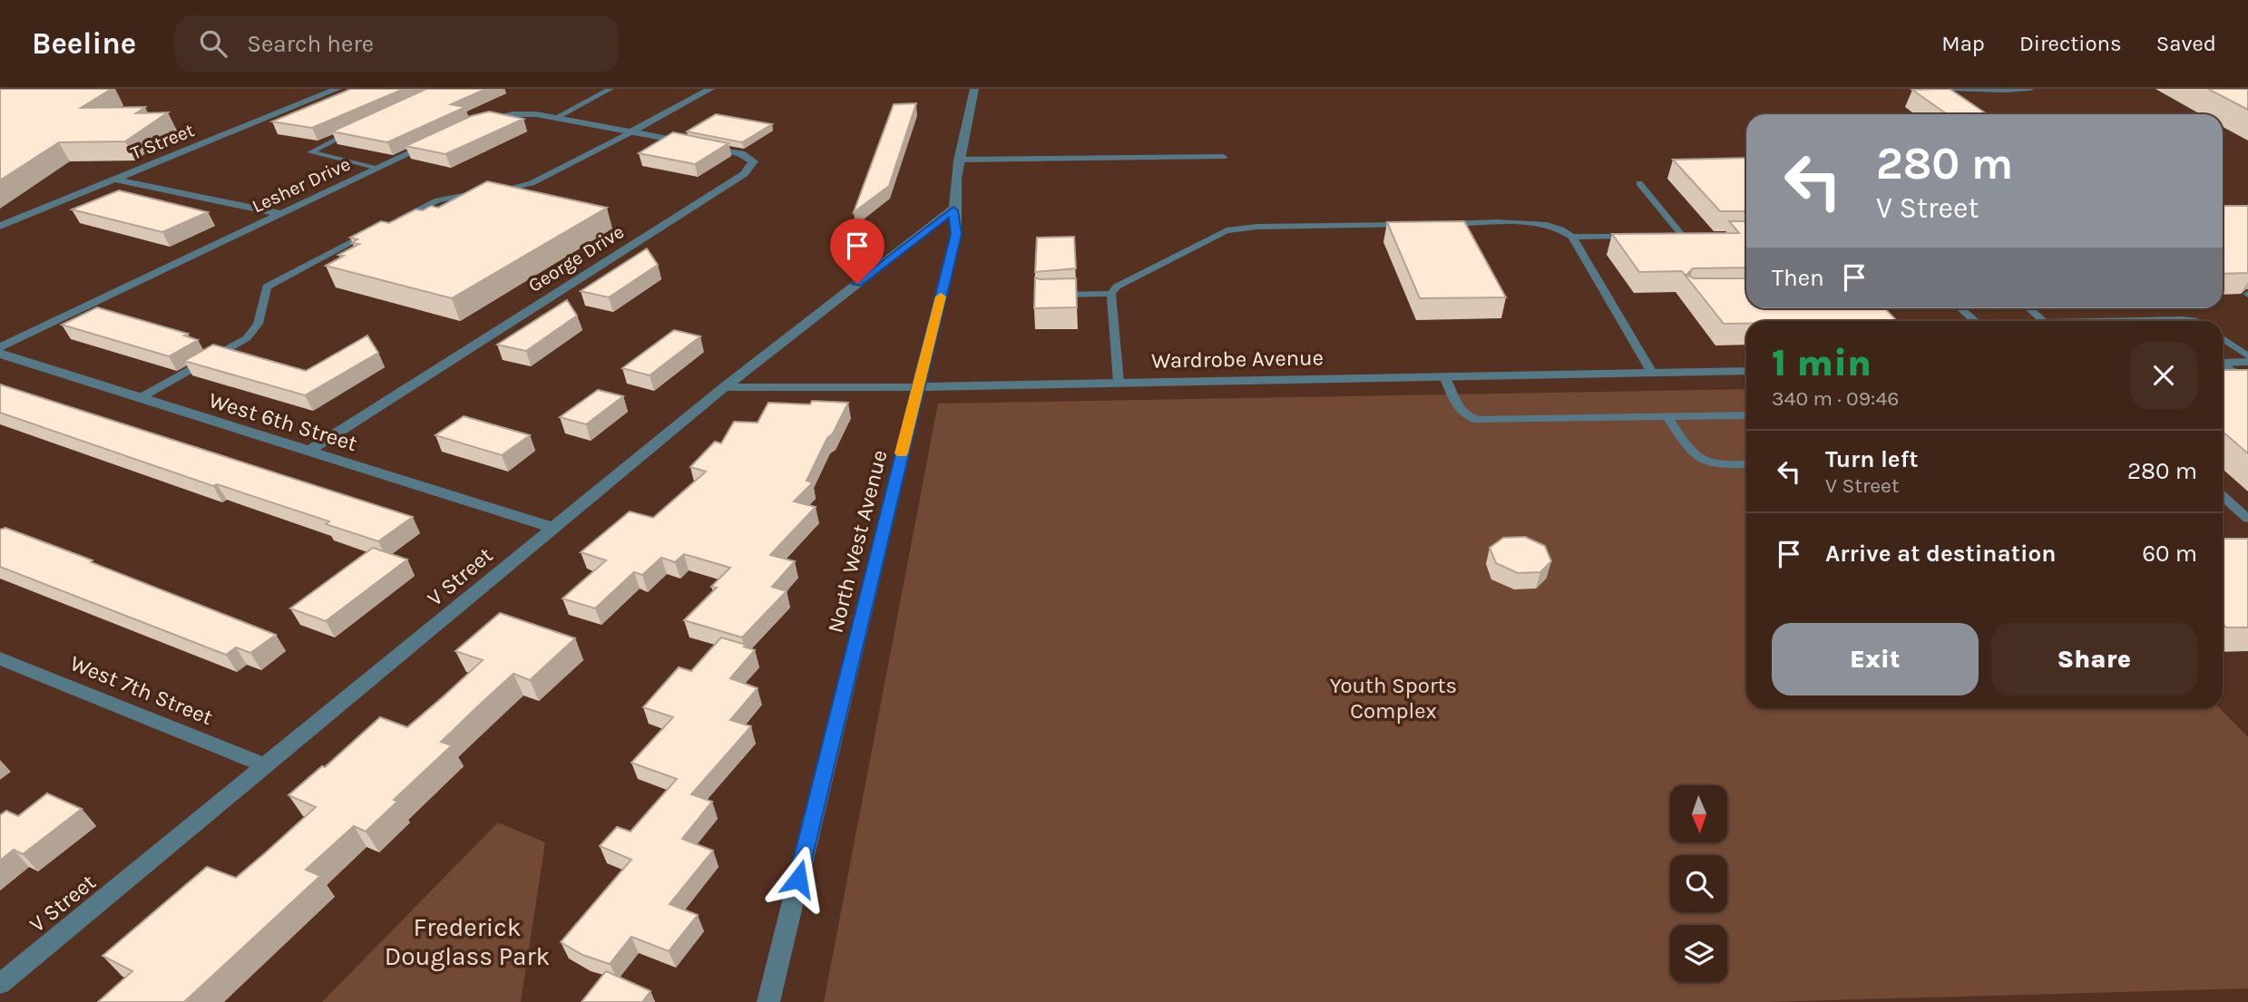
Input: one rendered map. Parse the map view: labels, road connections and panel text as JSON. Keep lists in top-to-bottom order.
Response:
{
  "streets": {
    "street": [
      "T Street",
      "Lesher Drive",
      "George Drive",
      "Wardrobe Avenue",
      "West 6th Street",
      "North West Avenue",
      "V Street",
      "West 7th Street"
    ]
  },
  "crossings": [
    ["George Drive", "West 6th Street"],
    ["Wardrobe Avenue", "North West Avenue"],
    ["Wardrobe Avenue", "V Street"],
    ["West 6th Street", "V Street"],
    ["North West Avenue", "V Street"],
    ["V Street", "West 7th Street"]
  ],
  "parks": ["Youth Sports Complex", "Frederick Douglass Park"],
  "north": "bottom",
  "page": {
    "header": "Beeline",
    "search": "Search here",
    "nav": ["Map", "Directions", "Saved"],
    "turn": ["280 m", "V Street"],
    "then": "Then",
    "heading": ["1 min", "340 m · 09:46"],
    "list": [
      {
        "name": "Turn left",
        "note": "V Street",
        "value": "280 m"
      },
      {
        "name": "Arrive at destination",
        "value": "60 m"
      }
    ],
    "buttons": ["Exit", "Share"]
  }
}
